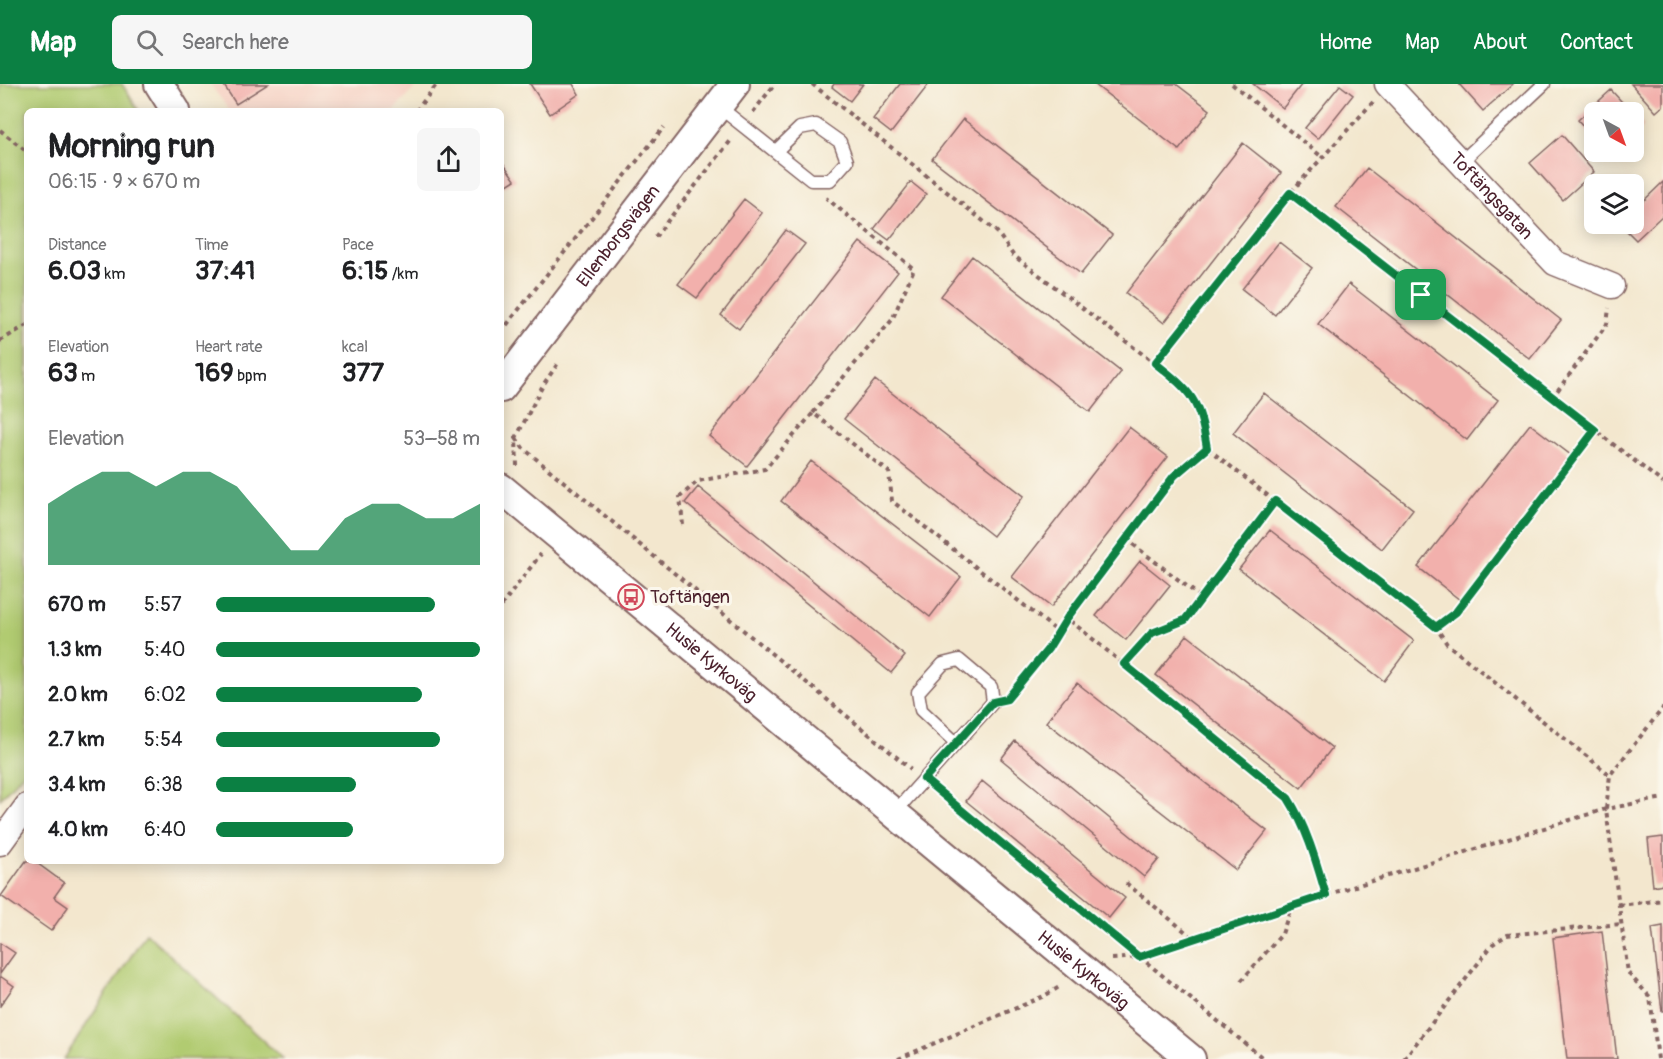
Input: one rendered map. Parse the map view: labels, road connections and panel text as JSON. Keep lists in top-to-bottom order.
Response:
{
  "streets": {
    "street": ["Toftängsgatan", "Ellenborgsvägen", "Husie Kyrkoväg"]
  },
  "places": {
    "bus stop": ["Toftängen"]
  },
  "north": "bottom right",
  "page": {
    "header": "Map",
    "search": "Search here",
    "nav": [
      "Home",
      "Map",
      "About",
      "Contact"
    ],
    "heading": ["Morning run", "06:15 · 9 × 670 m"],
    "stats": [
      ["Distance", "6.03 km"],
      ["Time", "37:41"],
      ["Pace", "6:15 /km"],
      ["Elevation", "63 m"],
      ["Heart rate", "169 bpm"],
      ["kcal", "377"]
    ],
    "chart": ["Elevation", "53–58 m"],
    "list": [
      {
        "name": "670 m",
        "note": "5:57"
      },
      {
        "name": "1.3 km",
        "note": "5:40"
      },
      {
        "name": "2.0 km",
        "note": "6:02"
      },
      {
        "name": "2.7 km",
        "note": "5:54"
      },
      {
        "name": "3.4 km",
        "note": "6:38"
      },
      {
        "name": "4.0 km",
        "note": "6:40"
      }
    ]
  }
}
